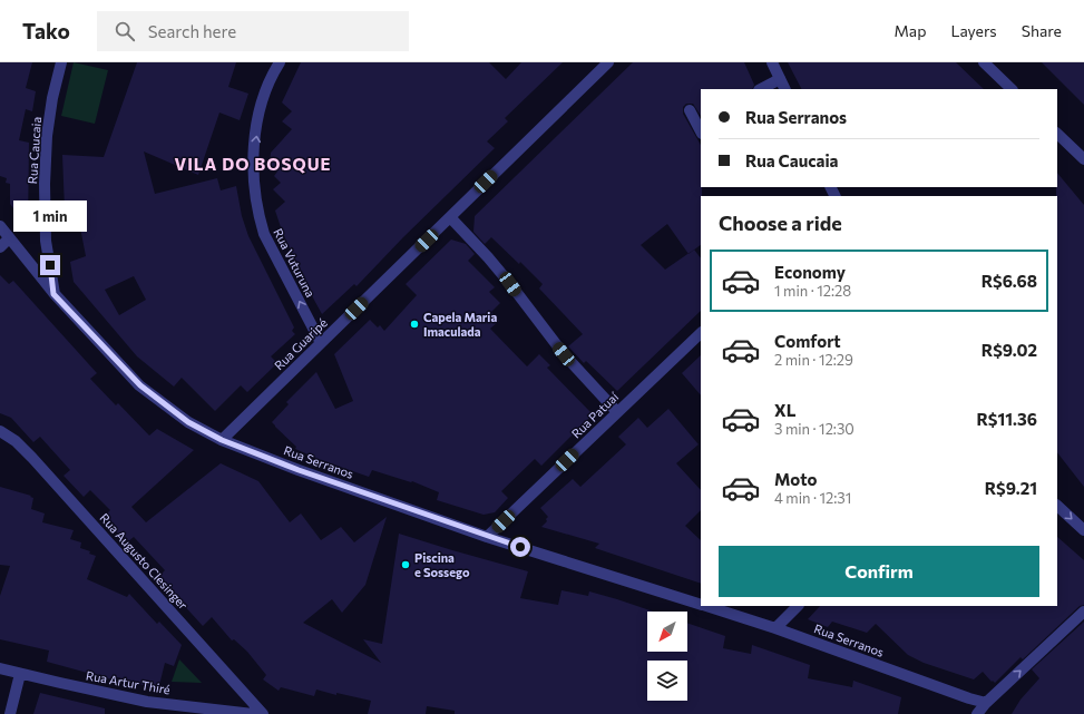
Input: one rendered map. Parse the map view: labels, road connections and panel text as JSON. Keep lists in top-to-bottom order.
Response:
{
  "streets": {
    "street": [
      "Rua Caucaia",
      "Rua Vuturuna",
      "Rua Guaripé",
      "Rua Patuaí",
      "Rua Serranos",
      "Rua Augusto Clesinger",
      "Rua Artur Thiré"
    ]
  },
  "crossings": [
    ["Rua Caucaia", "Rua Serranos"],
    ["Rua Vuturuna", "Rua Guaripé"],
    ["Rua Guaripé", "Rua Serranos"],
    ["Rua Patuaí", "Rua Serranos"]
  ],
  "one_way": ["Rua Vuturuna"],
  "districts": ["VILA DO BOSQUE"],
  "places": ["Capela Maria Imaculada", "Piscina e Sossego"],
  "north": "bottom left",
  "page": {
    "header": "Tako",
    "search": "Search here",
    "nav": ["Map", "Layers", "Share"],
    "banner": ["Rua Serranos", "Rua Caucaia"],
    "heading": "Choose a ride",
    "bubble": "1 min",
    "list": [
      {
        "name": "Economy",
        "note": "1 min · 12:28",
        "value": "R$6.68"
      },
      {
        "name": "Comfort",
        "note": "2 min · 12:29",
        "value": "R$9.02"
      },
      {
        "name": "XL",
        "note": "3 min · 12:30",
        "value": "R$11.36"
      },
      {
        "name": "Moto",
        "note": "4 min · 12:31",
        "value": "R$9.21"
      }
    ],
    "buttons": "Confirm"
  }
}
